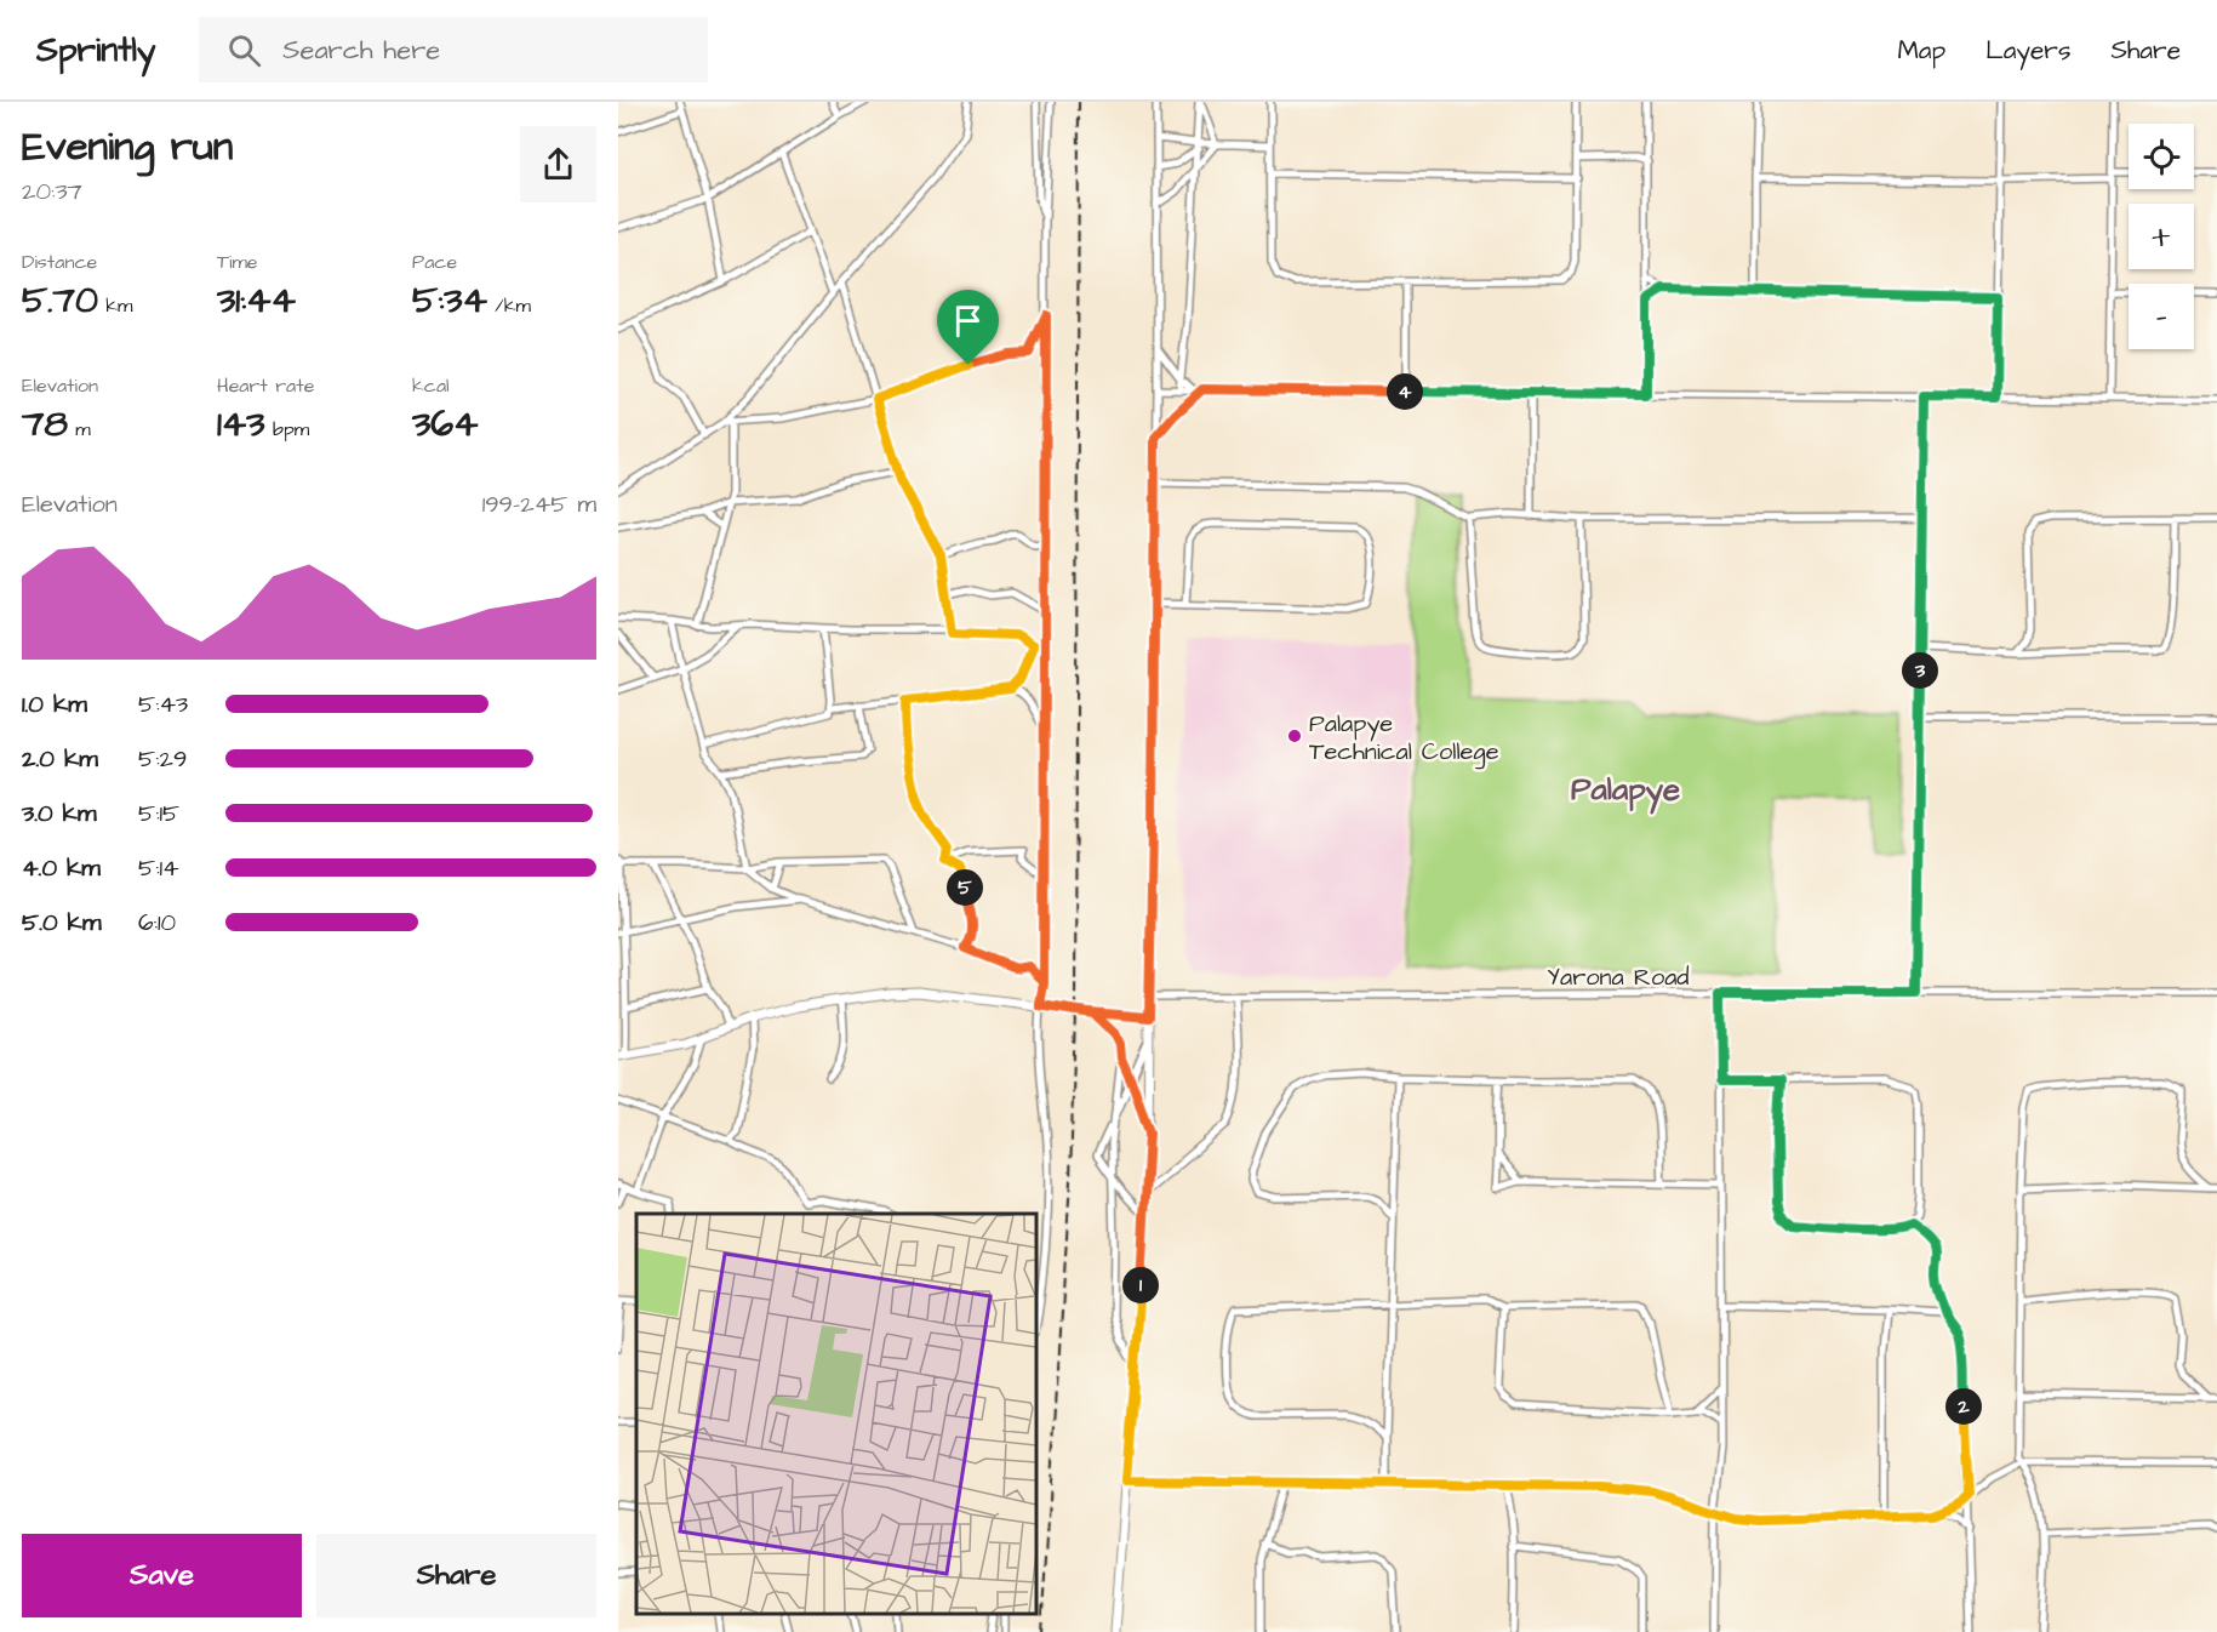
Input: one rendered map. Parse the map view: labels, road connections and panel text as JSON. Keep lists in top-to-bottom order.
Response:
{
  "streets": {
    "street": ["Yarona Road"]
  },
  "districts": ["Palapye"],
  "places": ["Palapye Technical College"],
  "page": {
    "header": "Sprintly",
    "search": "Search here",
    "nav": ["Map", "Layers", "Share"],
    "heading": ["Evening run", "20:37"],
    "map_buttons": ["+", "−"],
    "stats": [
      ["Distance", "5.70 km"],
      ["Time", "31:44"],
      ["Pace", "5:34 /km"],
      ["Elevation", "78 m"],
      ["Heart rate", "143 bpm"],
      ["kcal", "364"]
    ],
    "pins": [
      "4",
      "3",
      "5",
      "1",
      "2"
    ],
    "chart": ["Elevation", "199–245 m"],
    "list": [
      {
        "name": "1.0 km",
        "note": "5:43"
      },
      {
        "name": "2.0 km",
        "note": "5:29"
      },
      {
        "name": "3.0 km",
        "note": "5:15"
      },
      {
        "name": "4.0 km",
        "note": "5:14"
      },
      {
        "name": "5.0 km",
        "note": "6:10"
      }
    ],
    "buttons": ["Save", "Share"]
  }
}
